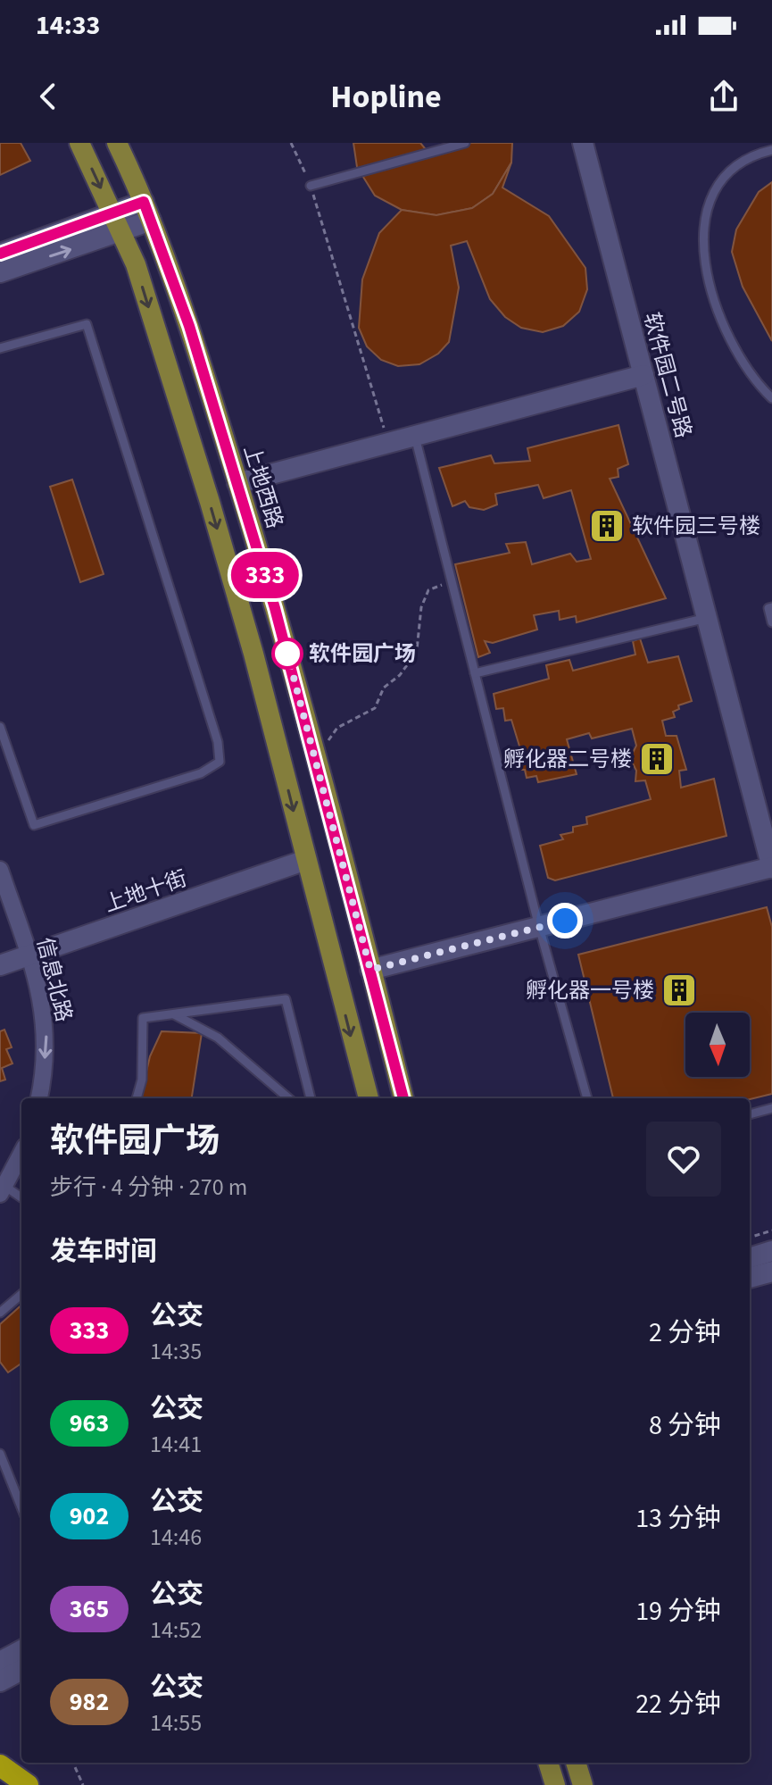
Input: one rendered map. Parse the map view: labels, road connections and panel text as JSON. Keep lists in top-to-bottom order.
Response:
{
  "streets": {
    "main road": ["上地西路"],
    "street": ["软件园二号路", "上地十街", "信息北路"]
  },
  "crossings": [
    ["上地十街", "信息北路"]
  ],
  "one_way": ["信息北路"],
  "places": {
    "building": ["软件园三号楼", "孵化器二号楼", "孵化器一号楼"],
    "other": ["软件园广场"]
  },
  "lines": ["bus line 333"],
  "north": "bottom",
  "page": {
    "status": "14:33",
    "header": "Hopline",
    "on_map": "333",
    "heading": [
      ["软件园广场", "步行 · 4 分钟 · 270 m"],
      "发车时间"
    ],
    "list": [
      {
        "mark": "333",
        "name": "公交",
        "note": "14:35",
        "value": "2 分钟"
      },
      {
        "mark": "963",
        "name": "公交",
        "note": "14:41",
        "value": "8 分钟"
      },
      {
        "mark": "902",
        "name": "公交",
        "note": "14:46",
        "value": "13 分钟"
      },
      {
        "mark": "365",
        "name": "公交",
        "note": "14:52",
        "value": "19 分钟"
      },
      {
        "mark": "982",
        "name": "公交",
        "note": "14:55",
        "value": "22 分钟"
      }
    ]
  }
}
